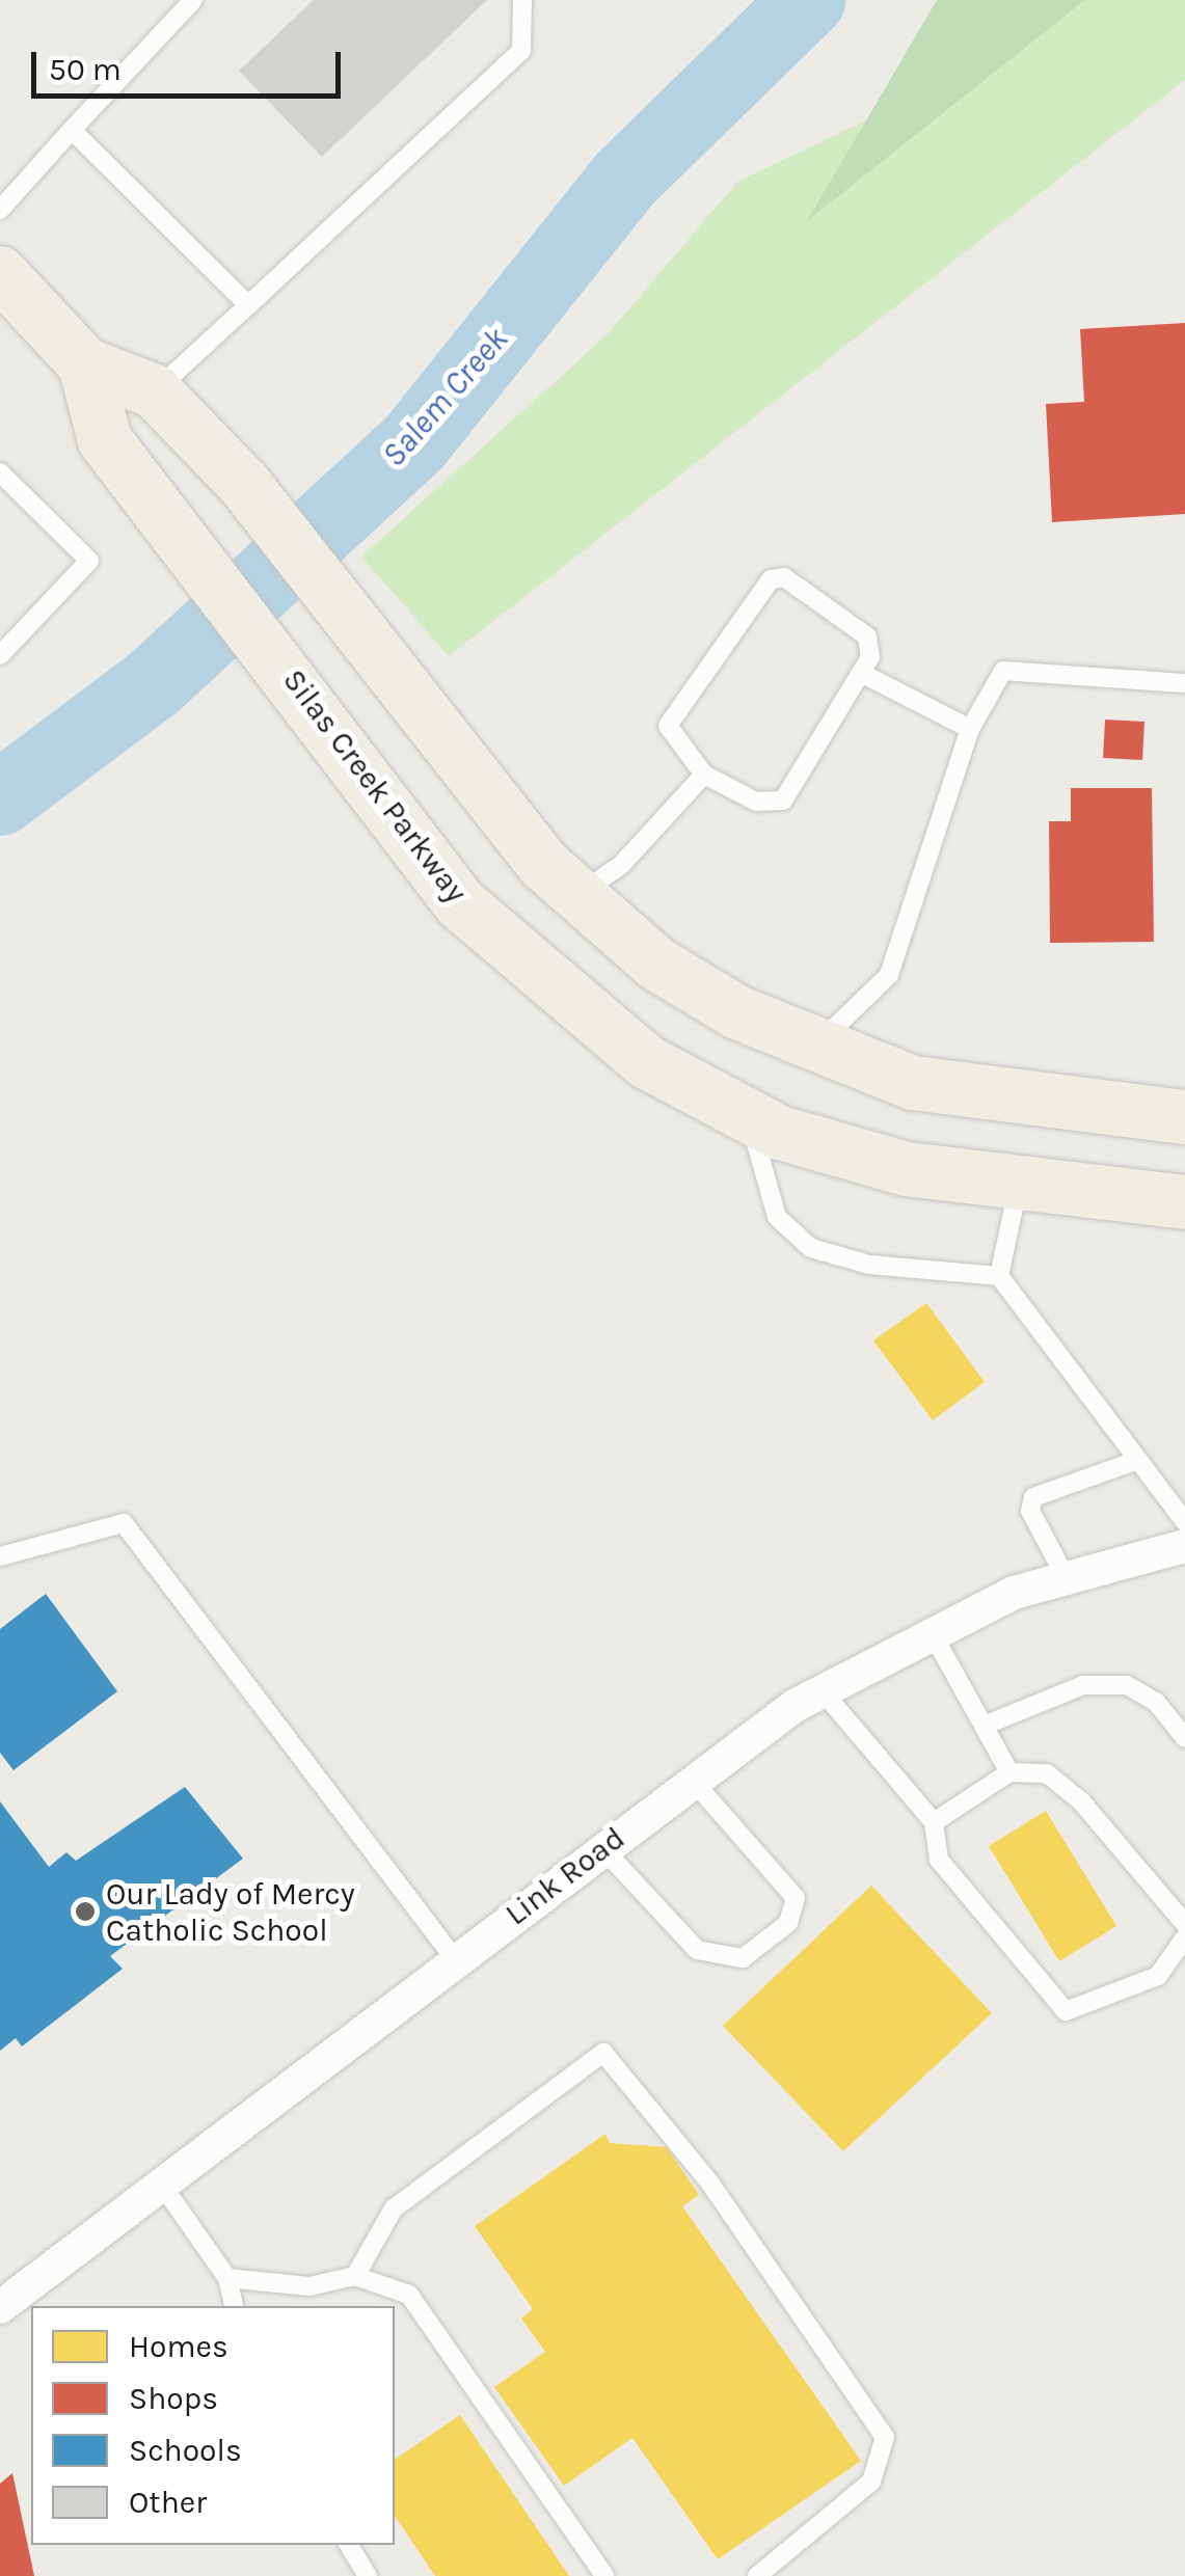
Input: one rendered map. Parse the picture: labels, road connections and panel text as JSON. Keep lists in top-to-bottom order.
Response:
{
  "streets": {
    "main road": ["Silas Creek Parkway"],
    "street": ["Link Road"]
  },
  "water": ["Salem Creek"],
  "places": ["Our Lady of Mercy Catholic School"],
  "legend": [
    "Homes",
    "Shops",
    "Schools",
    "Other"
  ],
  "scale_bar": "50 m"
}
